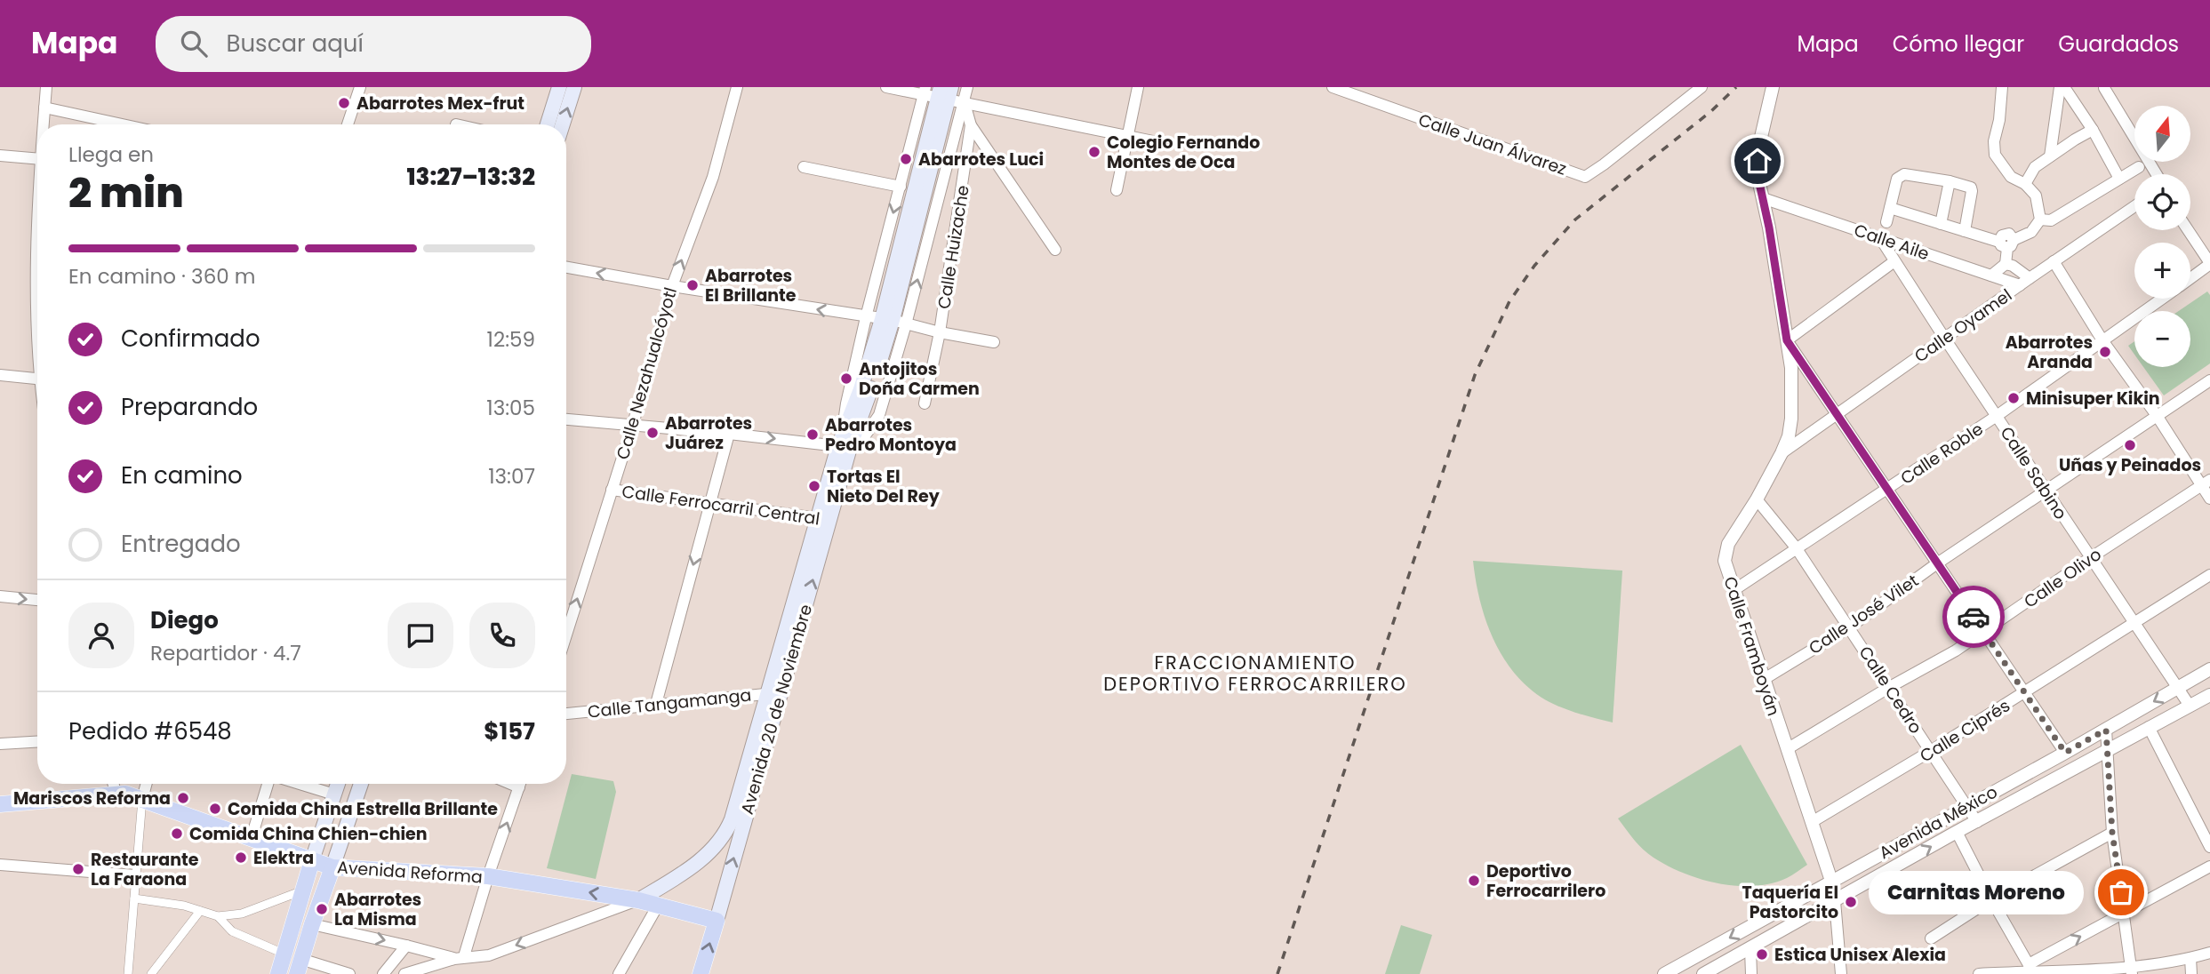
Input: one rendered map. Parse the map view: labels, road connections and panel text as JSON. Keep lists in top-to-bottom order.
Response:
{
  "streets": {
    "main road": ["Avenida 20 de Noviembre", "Avenida Reforma"],
    "street": [
      "Calle Juan Álvarez",
      "Calle Aile",
      "Calle Huizache",
      "Calle Oyamel",
      "Calle Nezahualcóyotl",
      "Calle Roble",
      "Calle Sabino",
      "Calle Ferrocarril Central",
      "Calle Olivo",
      "Calle José Vilet",
      "Calle Framboyán",
      "Calle Cedro",
      "Calle Tangamanga",
      "Calle Ciprés",
      "Avenida México"
    ]
  },
  "crossings": [
    ["Calle Aile", "Calle Oyamel"],
    ["Calle Aile", "Calle Sabino"],
    ["Calle Aile", "Calle Framboyán"],
    ["Calle Oyamel", "Calle Sabino"],
    ["Calle Oyamel", "Calle Framboyán"],
    ["Calle Nezahualcóyotl", "Calle Ferrocarril Central"],
    ["Calle Roble", "Calle Sabino"],
    ["Calle Roble", "Calle Framboyán"],
    ["Calle Roble", "Calle Cedro"],
    ["Calle Sabino", "Calle Olivo"],
    ["Calle Sabino", "Calle José Vilet"],
    ["Calle Sabino", "Calle Ciprés"],
    ["Calle Sabino", "Avenida México"],
    ["Calle Ferrocarril Central", "Avenida 20 de Noviembre"],
    ["Calle Olivo", "Calle Framboyán"],
    ["Calle Olivo", "Calle Cedro"],
    ["Calle José Vilet", "Calle Framboyán"],
    ["Calle José Vilet", "Calle Cedro"],
    ["Calle Framboyán", "Calle Cedro"],
    ["Calle Framboyán", "Calle Ciprés"],
    ["Calle Framboyán", "Avenida México"],
    ["Calle Cedro", "Calle Ciprés"],
    ["Calle Cedro", "Avenida México"],
    ["Calle Tangamanga", "Avenida 20 de Noviembre"],
    ["Avenida 20 de Noviembre", "Avenida Reforma"]
  ],
  "one_way": ["Calle Nezahualcóyotl"],
  "districts": ["FRACCIONAMIENTO DEPORTIVO FERROCARRILERO"],
  "places": [
    "Abarrotes Mex-frut",
    "Colegio Fernando Montes de Oca",
    "Abarrotes Luci",
    "Abarrotes El Brillante",
    "Abarrotes Aranda",
    "Antojitos Doña Carmen",
    "Minisuper Kikin",
    "Abarrotes Juárez",
    "Abarrotes Pedro Montoya",
    "Uñas y Peinados",
    "Tortas El Nieto Del Rey",
    "Mariscos Reforma",
    "Comida China Estrella Brillante",
    "Comida China Chien-chien",
    "Elektra",
    "Restaurante La Faraona",
    "Deportivo Ferrocarrilero",
    "Carnitas Moreno",
    "Taquería El Pastorcito",
    "Abarrotes La Misma",
    "Estica Unisex Alexia"
  ],
  "north": "top",
  "page": {
    "header": "Mapa",
    "search": "Buscar aquí",
    "nav": ["Mapa", "Cómo llegar", "Guardados"],
    "map_buttons": ["+", "−"],
    "heading": ["2 min", "Llega en", "13:27–13:32"],
    "panel": [
      "Diego",
      "Repartidor · 4.7",
      "Pedido #6548",
      "$157"
    ],
    "bar": "En camino · 360 m",
    "list": [
      ["Confirmado", "12:59"],
      ["Preparando", "13:05"],
      ["En camino", "13:07"],
      "Entregado"
    ],
    "bubble": "Carnitas Moreno"
  }
}
